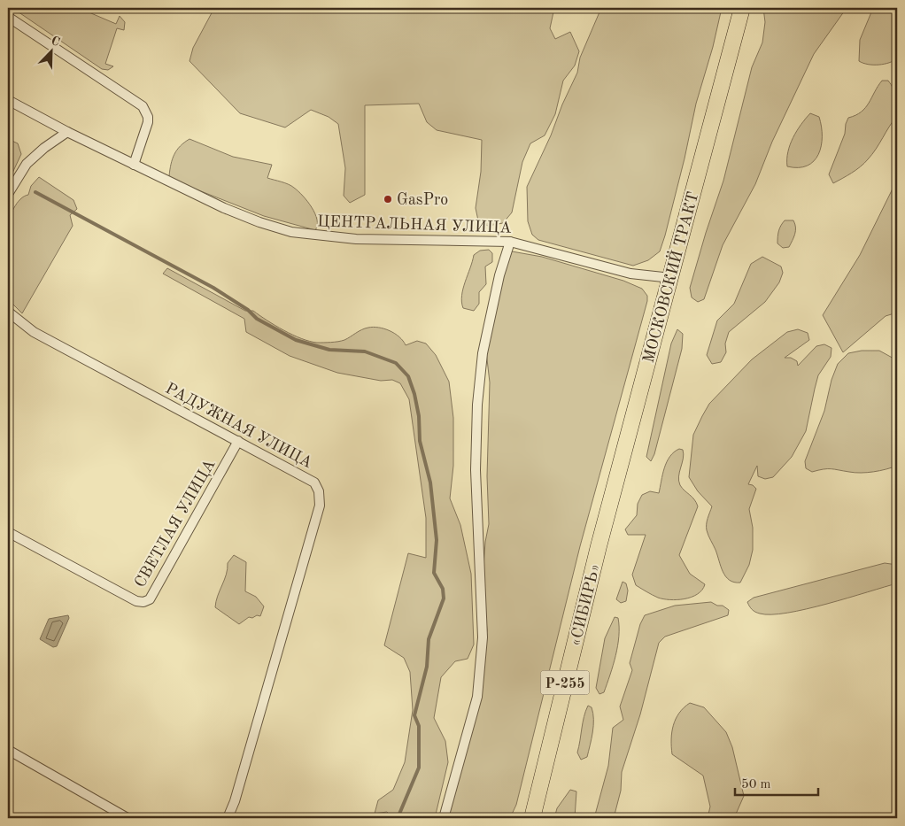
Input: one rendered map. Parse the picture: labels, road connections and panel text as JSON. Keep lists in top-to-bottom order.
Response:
{
  "streets": {
    "highway": ["МОСКОВСКИЙ ТРАКТ", "«СИБИРЬ»", "Р-255"],
    "street": ["ЦЕНТРАЛЬНАЯ УЛИЦА", "РАДУЖНАЯ УЛИЦА", "СВЕТЛАЯ УЛИЦА"]
  },
  "crossings": [
    ["ЦЕНТРАЛЬНАЯ УЛИЦА", "МОСКОВСКИЙ ТРАКТ"],
    ["МОСКОВСКИЙ ТРАКТ", "«СИБИРЬ»"],
    ["РАДУЖНАЯ УЛИЦА", "СВЕТЛАЯ УЛИЦА"]
  ],
  "places": ["GasPro"],
  "scale_bar": "50 m",
  "north": "top right"
}
